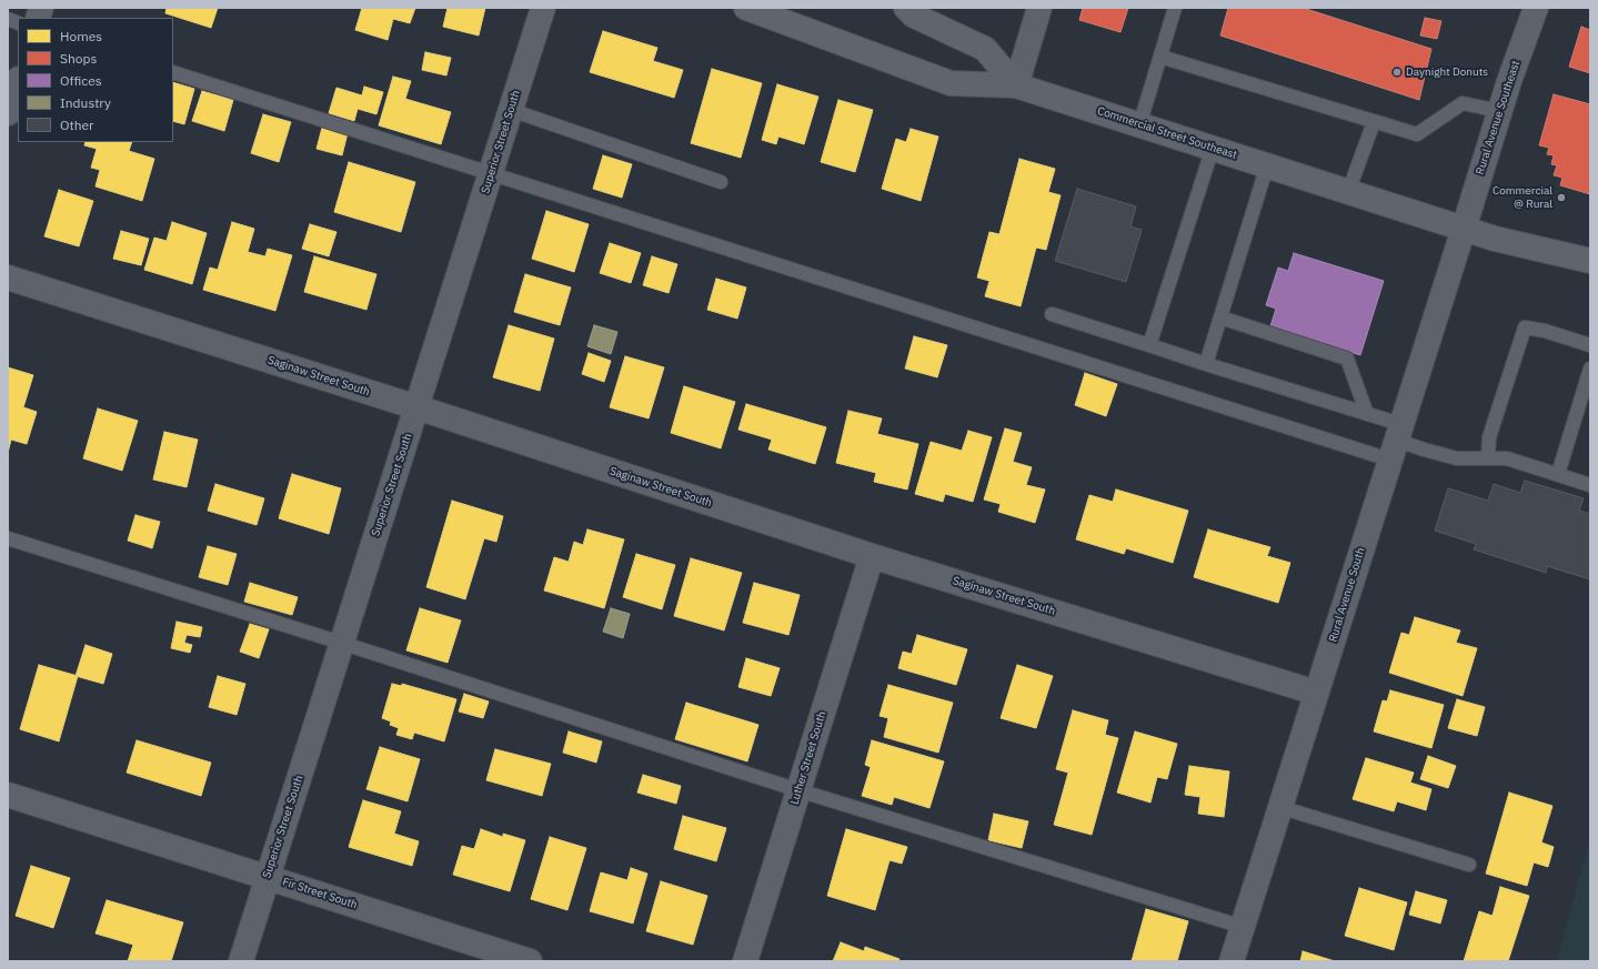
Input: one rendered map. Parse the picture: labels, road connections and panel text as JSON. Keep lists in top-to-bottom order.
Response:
{
  "streets": {
    "main road": ["Commercial Street Southeast"],
    "street": [
      "Rural Avenue Southeast",
      "Superior Street South",
      "Saginaw Street South",
      "Rural Avenue South",
      "Luther Street South",
      "Fir Street South"
    ]
  },
  "crossings": [
    ["Rural Avenue Southeast", "Commercial Street Southeast"],
    ["Rural Avenue Southeast", "Rural Avenue South"],
    ["Commercial Street Southeast", "Rural Avenue South"],
    ["Superior Street South", "Saginaw Street South"],
    ["Superior Street South", "Fir Street South"],
    ["Saginaw Street South", "Rural Avenue South"],
    ["Saginaw Street South", "Luther Street South"]
  ],
  "places": ["Daynight Donuts", "Commercial @ Rural"],
  "legend": [
    "Homes",
    "Shops",
    "Offices",
    "Industry",
    "Other"
  ]
}
